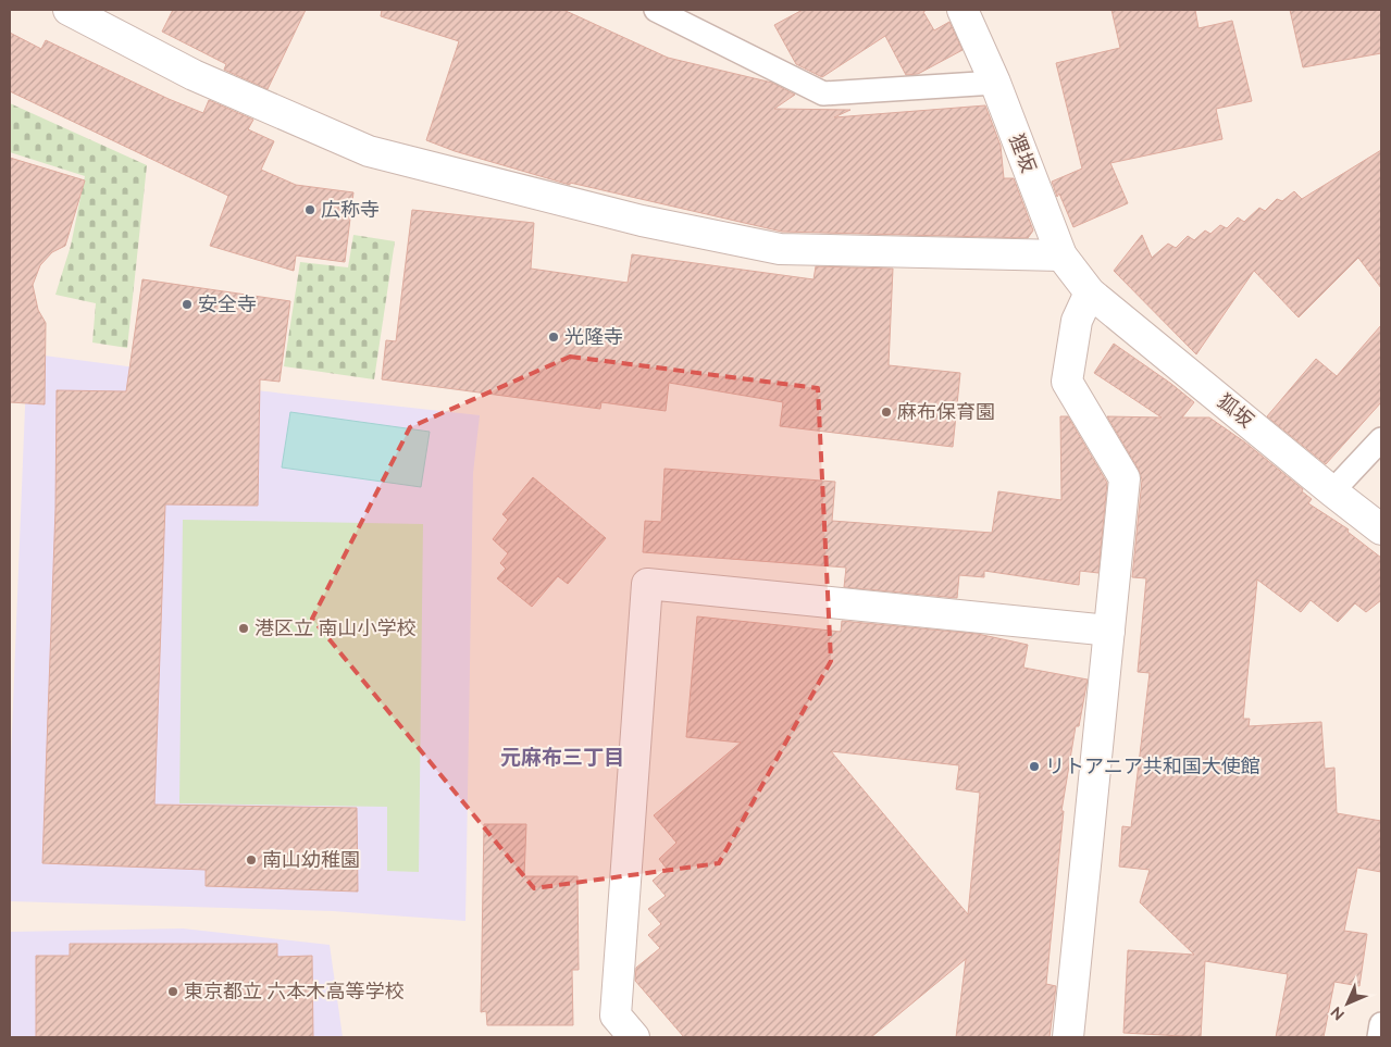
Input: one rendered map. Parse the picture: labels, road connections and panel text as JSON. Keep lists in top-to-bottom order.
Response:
{
  "streets": {
    "street": ["狸坂", "狐坂"]
  },
  "crossings": [
    ["狸坂", "狐坂"]
  ],
  "districts": ["元麻布三丁目"],
  "places": [
    "広称寺",
    "安全寺",
    "光隆寺",
    "麻布保育園",
    "港区立 南山小学校",
    "リトアニア共和国大使館",
    "南山幼稚園",
    "東京都立 六本木高等学校"
  ],
  "north": "bottom left"
}
